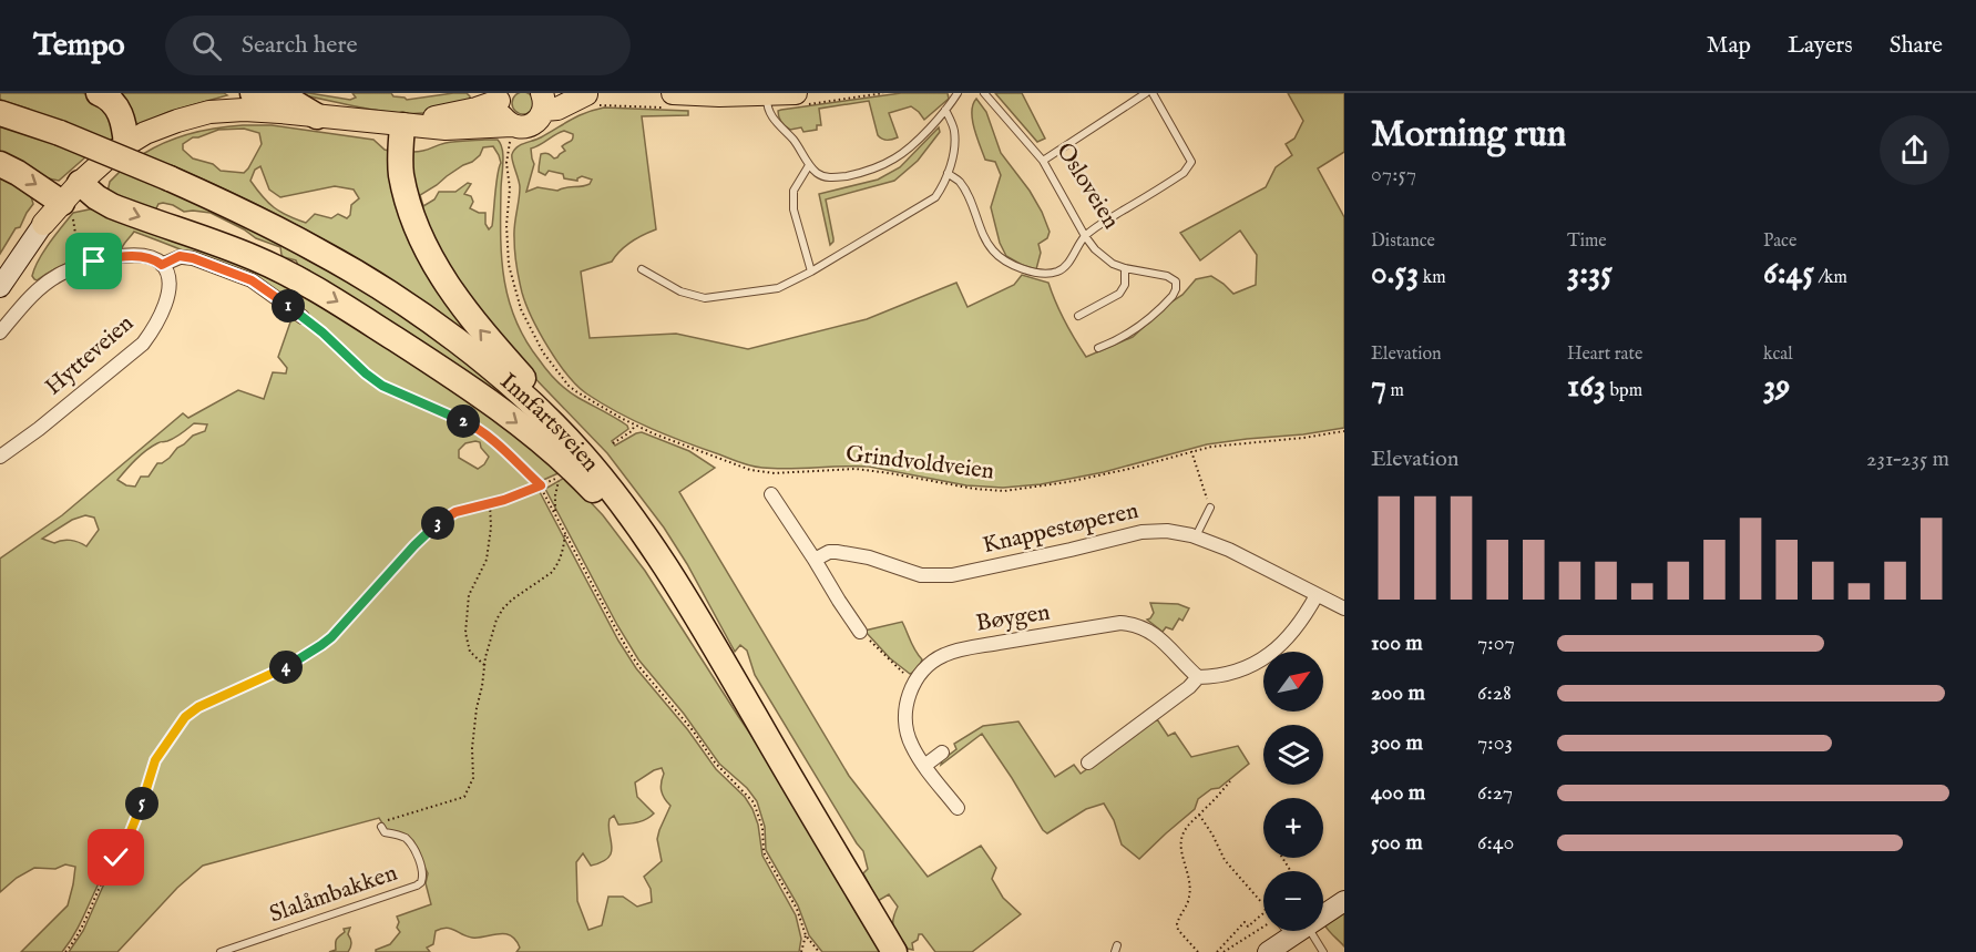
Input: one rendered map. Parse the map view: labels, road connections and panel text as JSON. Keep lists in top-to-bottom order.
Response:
{
  "streets": {
    "highway": ["Innfartsveien"],
    "street": ["Hytteveien", "Knappestøperen", "Bøygen"],
    "lane": ["Osloveien", "Slalåmbakken"],
    "path": ["Grindvoldveien"]
  },
  "north": "top right",
  "page": {
    "header": "Tempo",
    "search": "Search here",
    "nav": ["Map", "Layers", "Share"],
    "heading": ["Morning run", "07:57"],
    "stats": [
      ["Distance", "0.53 km"],
      ["Time", "3:35"],
      ["Pace", "6:45 /km"],
      ["Elevation", "7 m"],
      ["Heart rate", "163 bpm"],
      ["kcal", "39"]
    ],
    "pins": [
      "1",
      "2",
      "3",
      "4",
      "5"
    ],
    "chart": ["Elevation", "231–235 m"],
    "list": [
      {
        "name": "100 m",
        "note": "7:07"
      },
      {
        "name": "200 m",
        "note": "6:28"
      },
      {
        "name": "300 m",
        "note": "7:03"
      },
      {
        "name": "400 m",
        "note": "6:27"
      },
      {
        "name": "500 m",
        "note": "6:40"
      }
    ],
    "map_buttons": ["+", "−"]
  }
}
